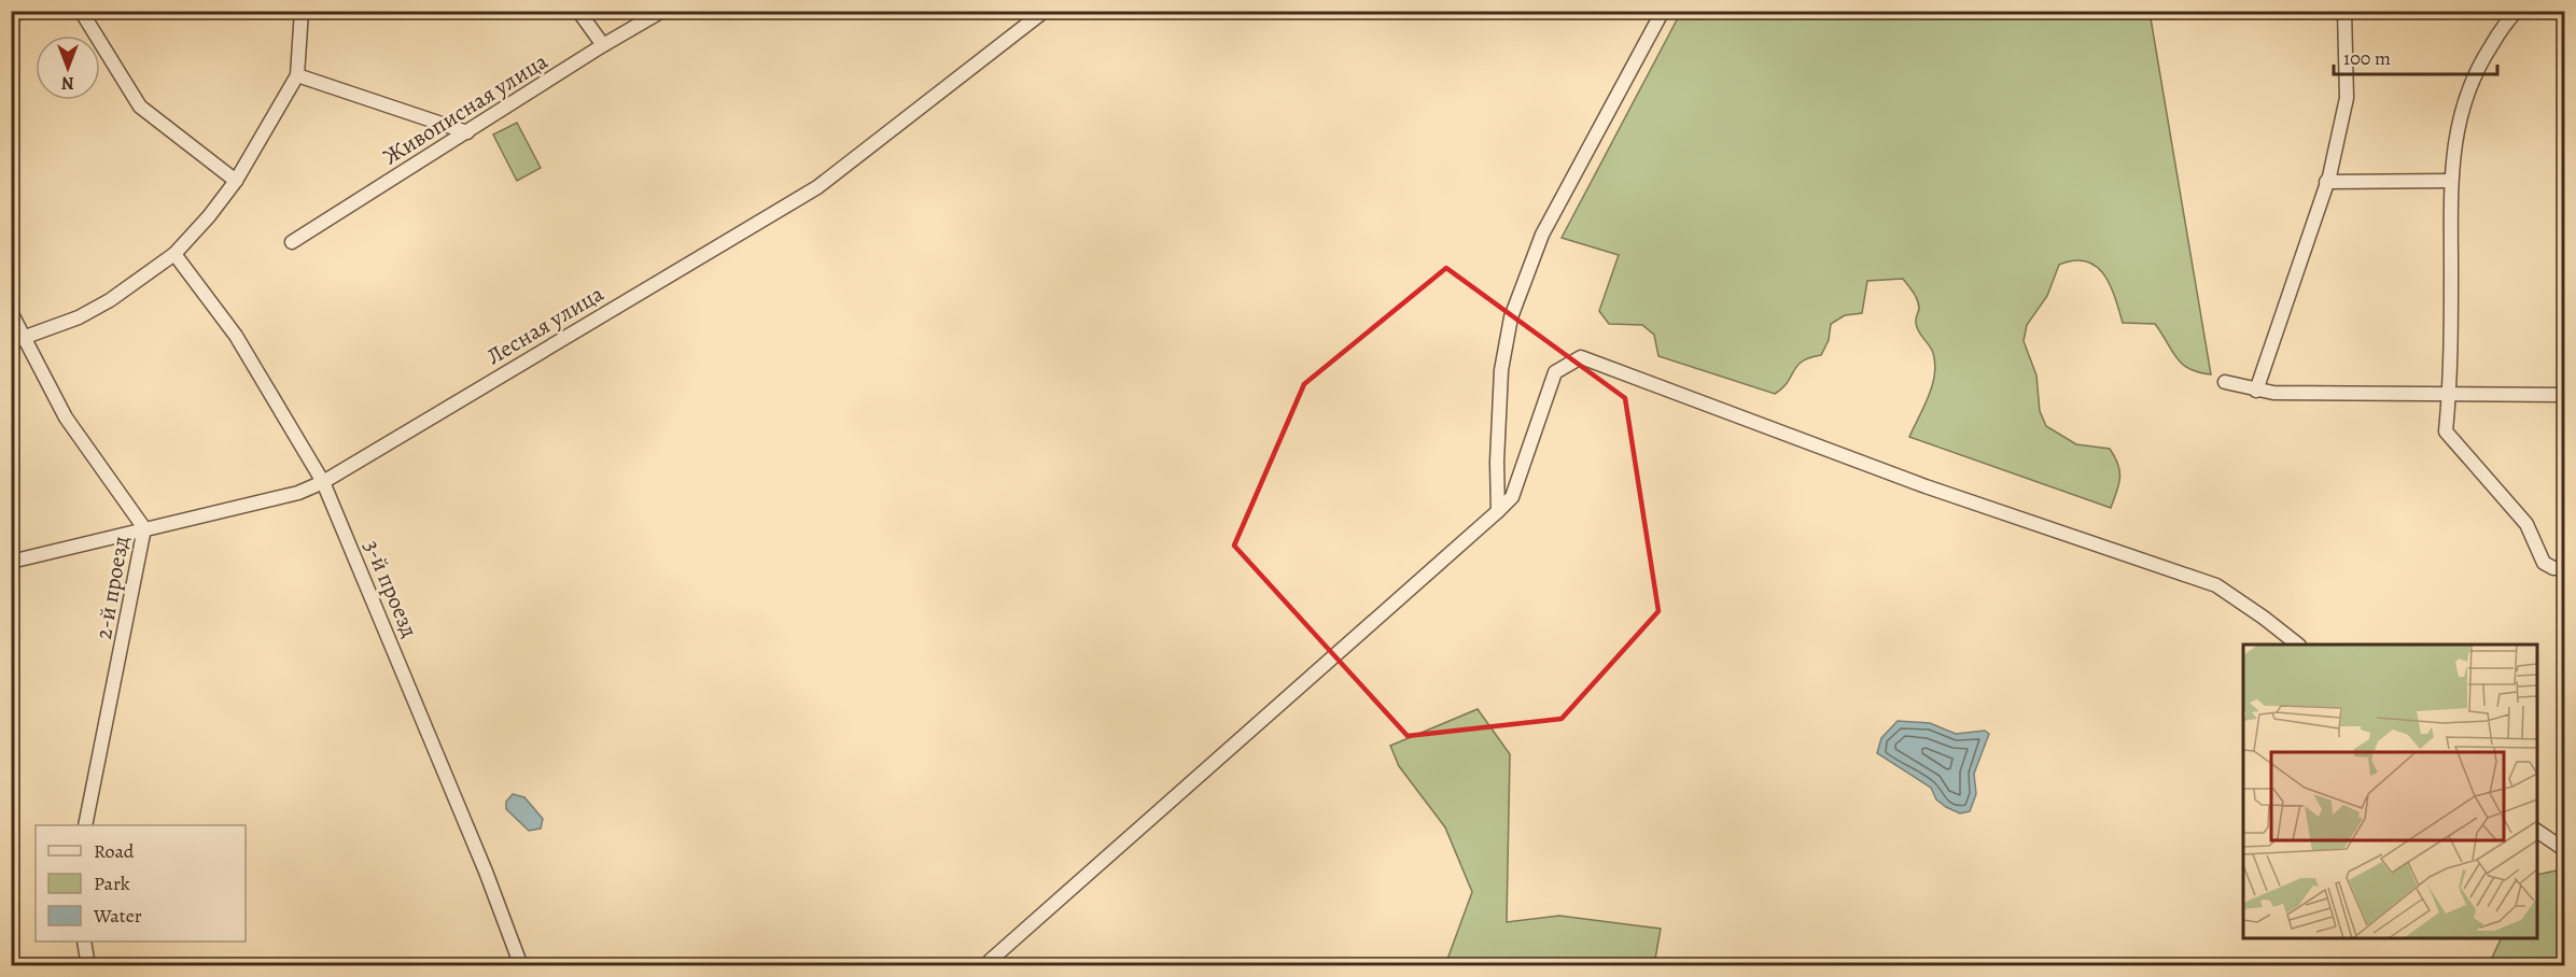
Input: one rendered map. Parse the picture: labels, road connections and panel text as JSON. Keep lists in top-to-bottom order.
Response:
{
  "streets": {
    "street": [
      "Живописная улица",
      "Лесная улица",
      "2-й проезд",
      "3-й проезд"
    ]
  },
  "crossings": [
    ["Лесная улица", "2-й проезд"],
    ["Лесная улица", "3-й проезд"]
  ],
  "legend": ["Road", "Park", "Water"],
  "scale_bar": "100 m",
  "north": "bottom"
}
